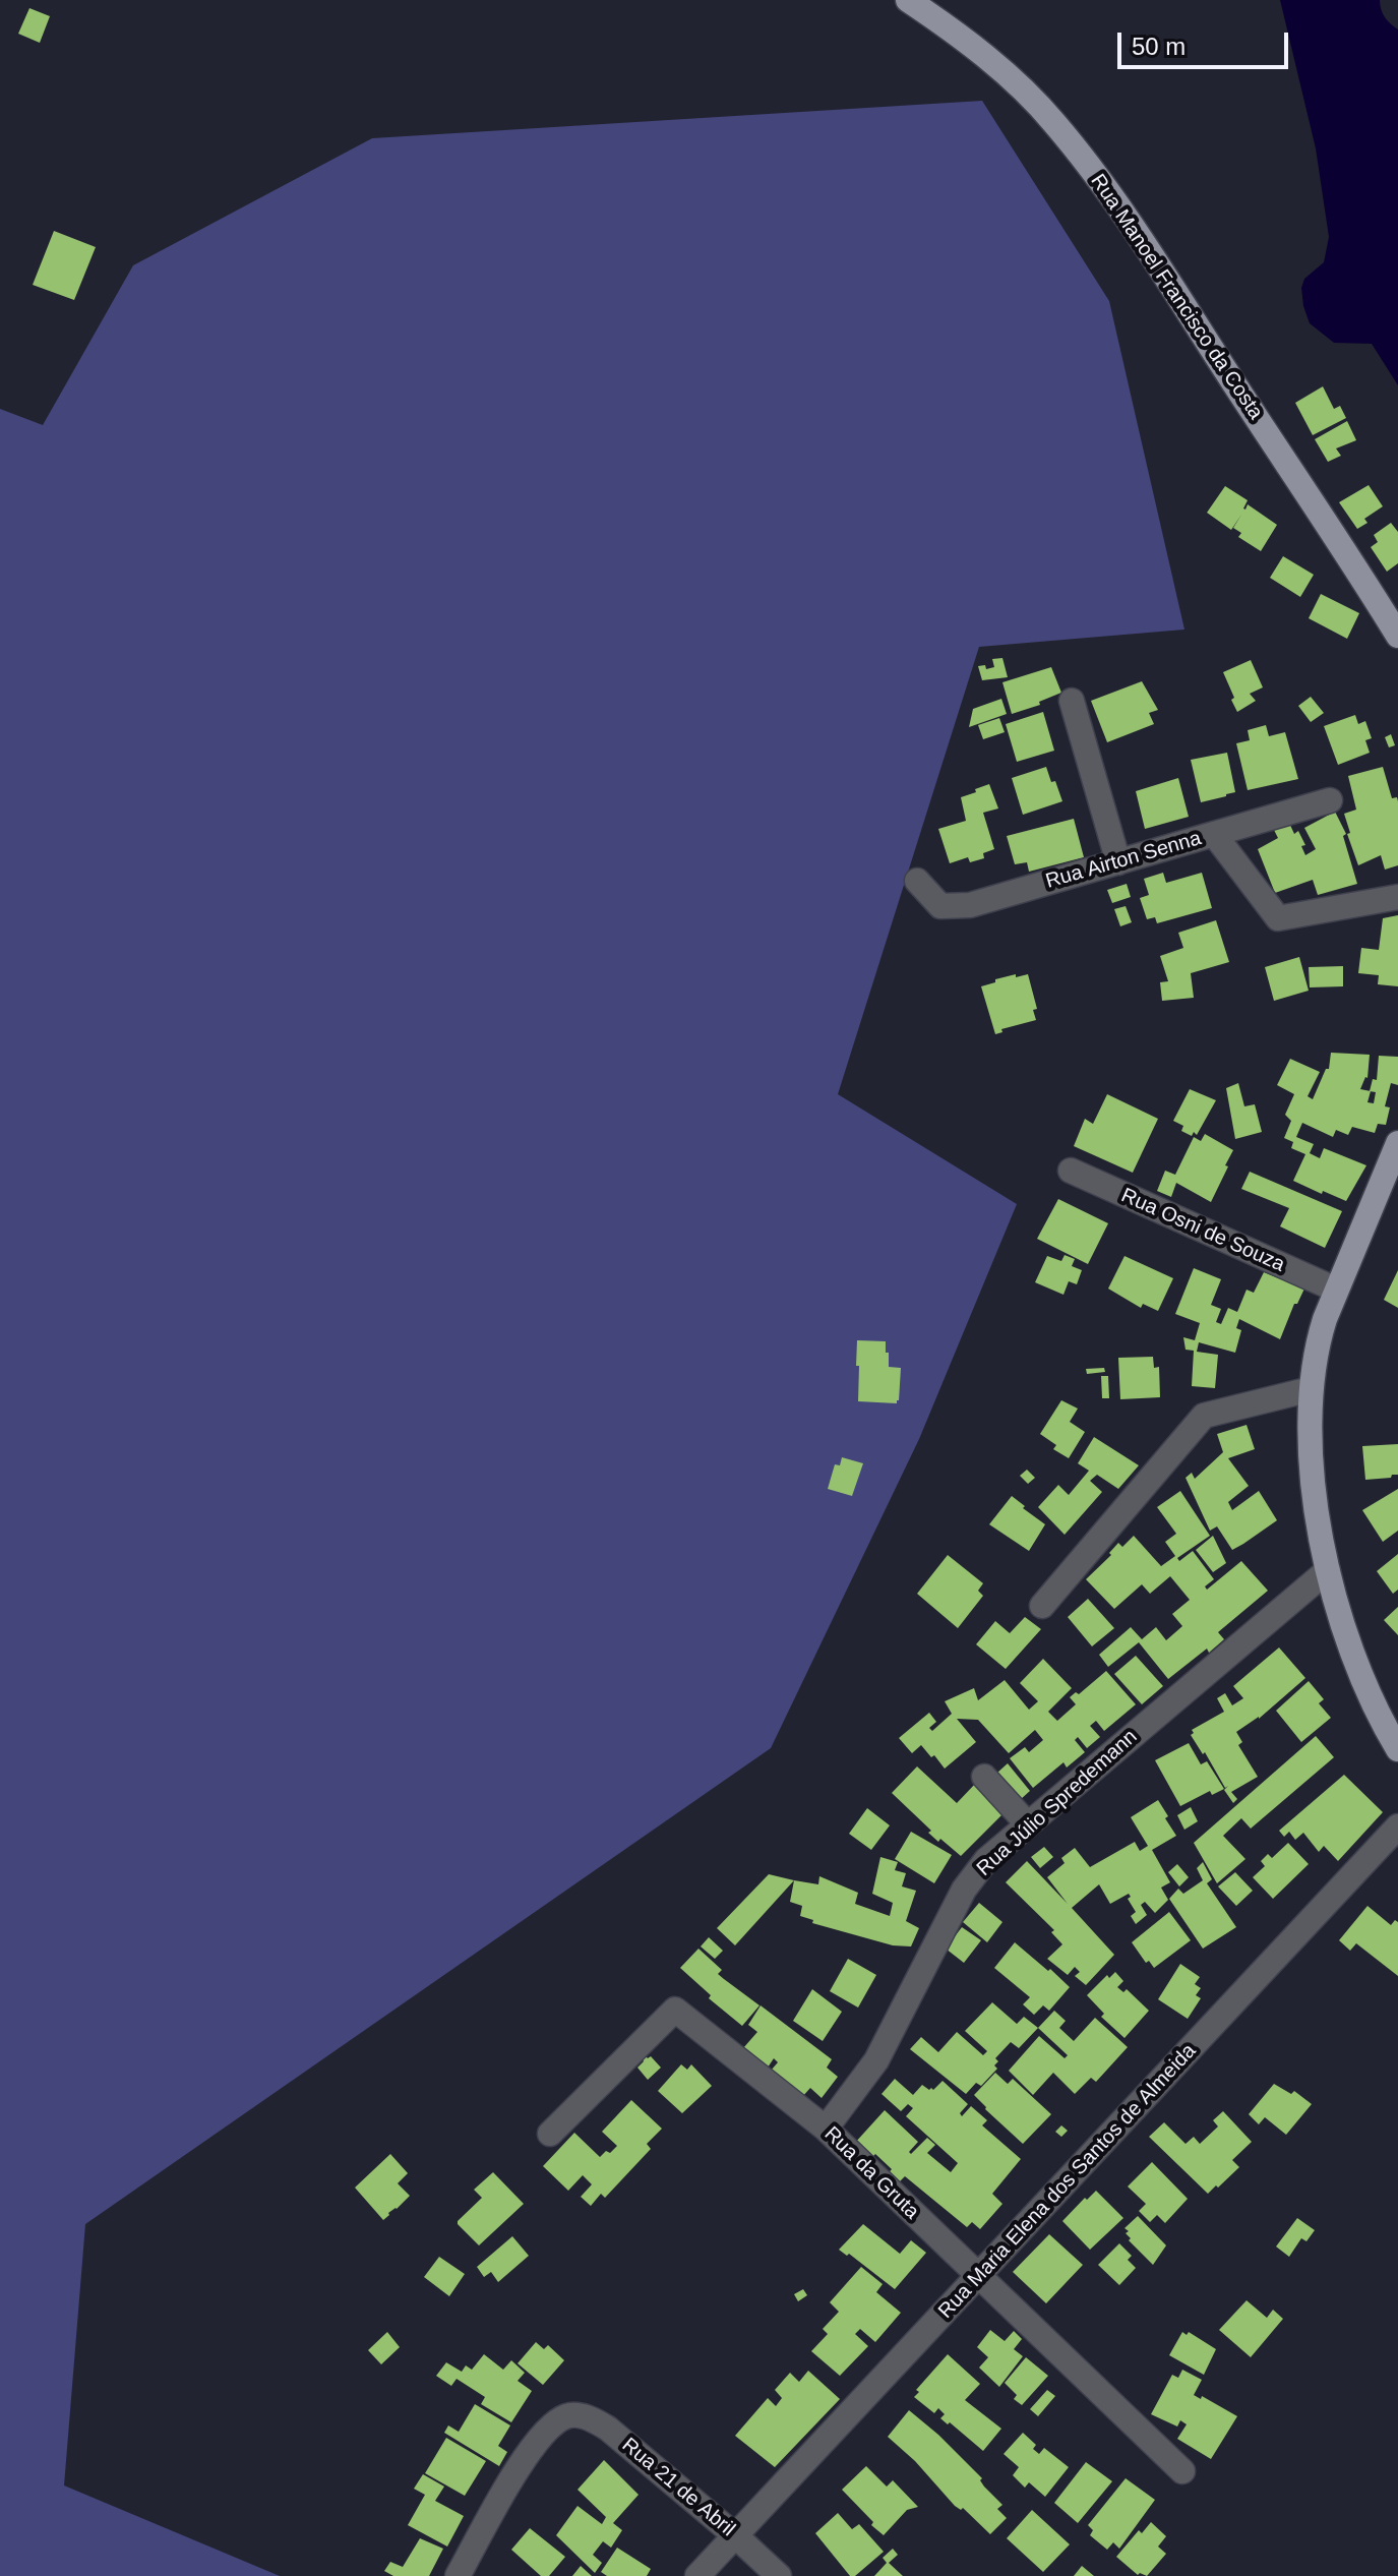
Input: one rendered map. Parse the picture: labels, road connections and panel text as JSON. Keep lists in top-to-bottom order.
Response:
{
  "streets": {
    "main road": ["Rua Manoel Francisco da Costa"],
    "street": [
      "Rua Airton Senna",
      "Rua Osni de Souza",
      "Rua Júlio Spredemann",
      "Rua da Gruta",
      "Rua Maria Elena dos Santos de Almeida",
      "Rua 21 de Abril"
    ]
  },
  "crossings": [
    ["Rua Júlio Spredemann", "Rua da Gruta"],
    ["Rua da Gruta", "Rua Maria Elena dos Santos de Almeida"],
    ["Rua Maria Elena dos Santos de Almeida", "Rua 21 de Abril"]
  ],
  "scale_bar": "50 m"
}
